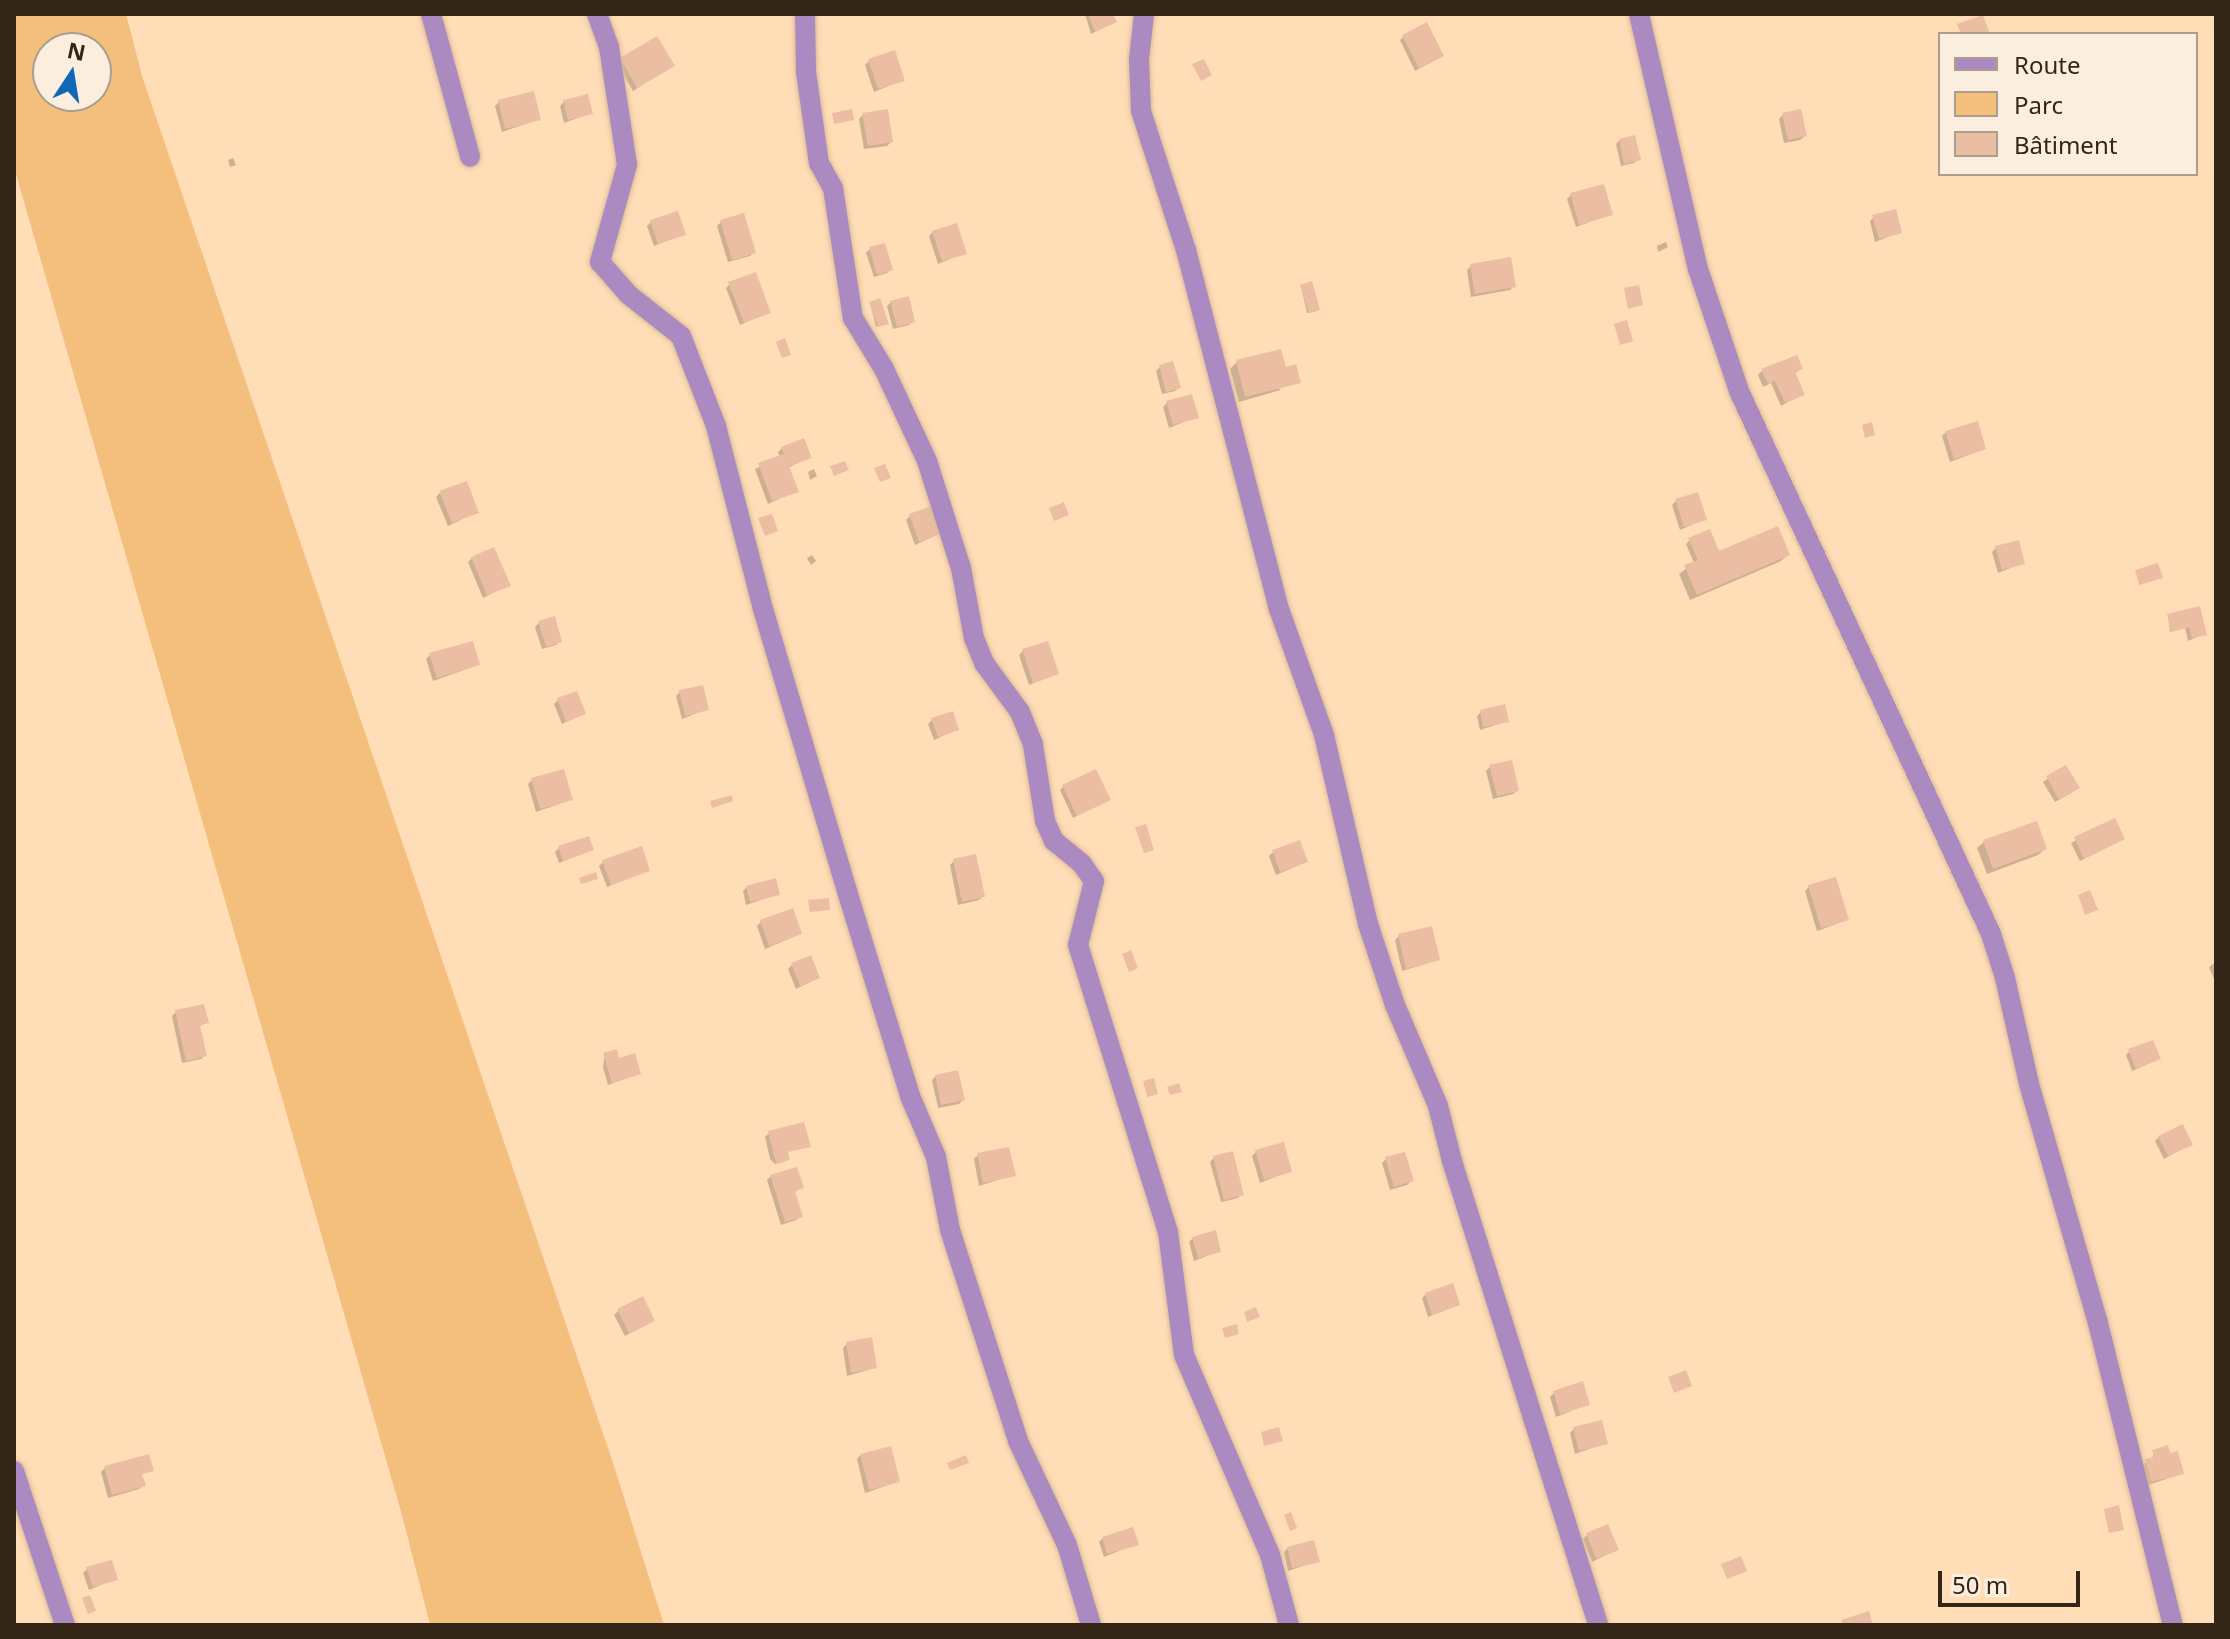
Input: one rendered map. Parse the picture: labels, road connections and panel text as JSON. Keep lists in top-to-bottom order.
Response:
{
  "legend": ["Route", "Parc", "Bâtiment"],
  "scale_bar": "50 m",
  "north": "top"
}
